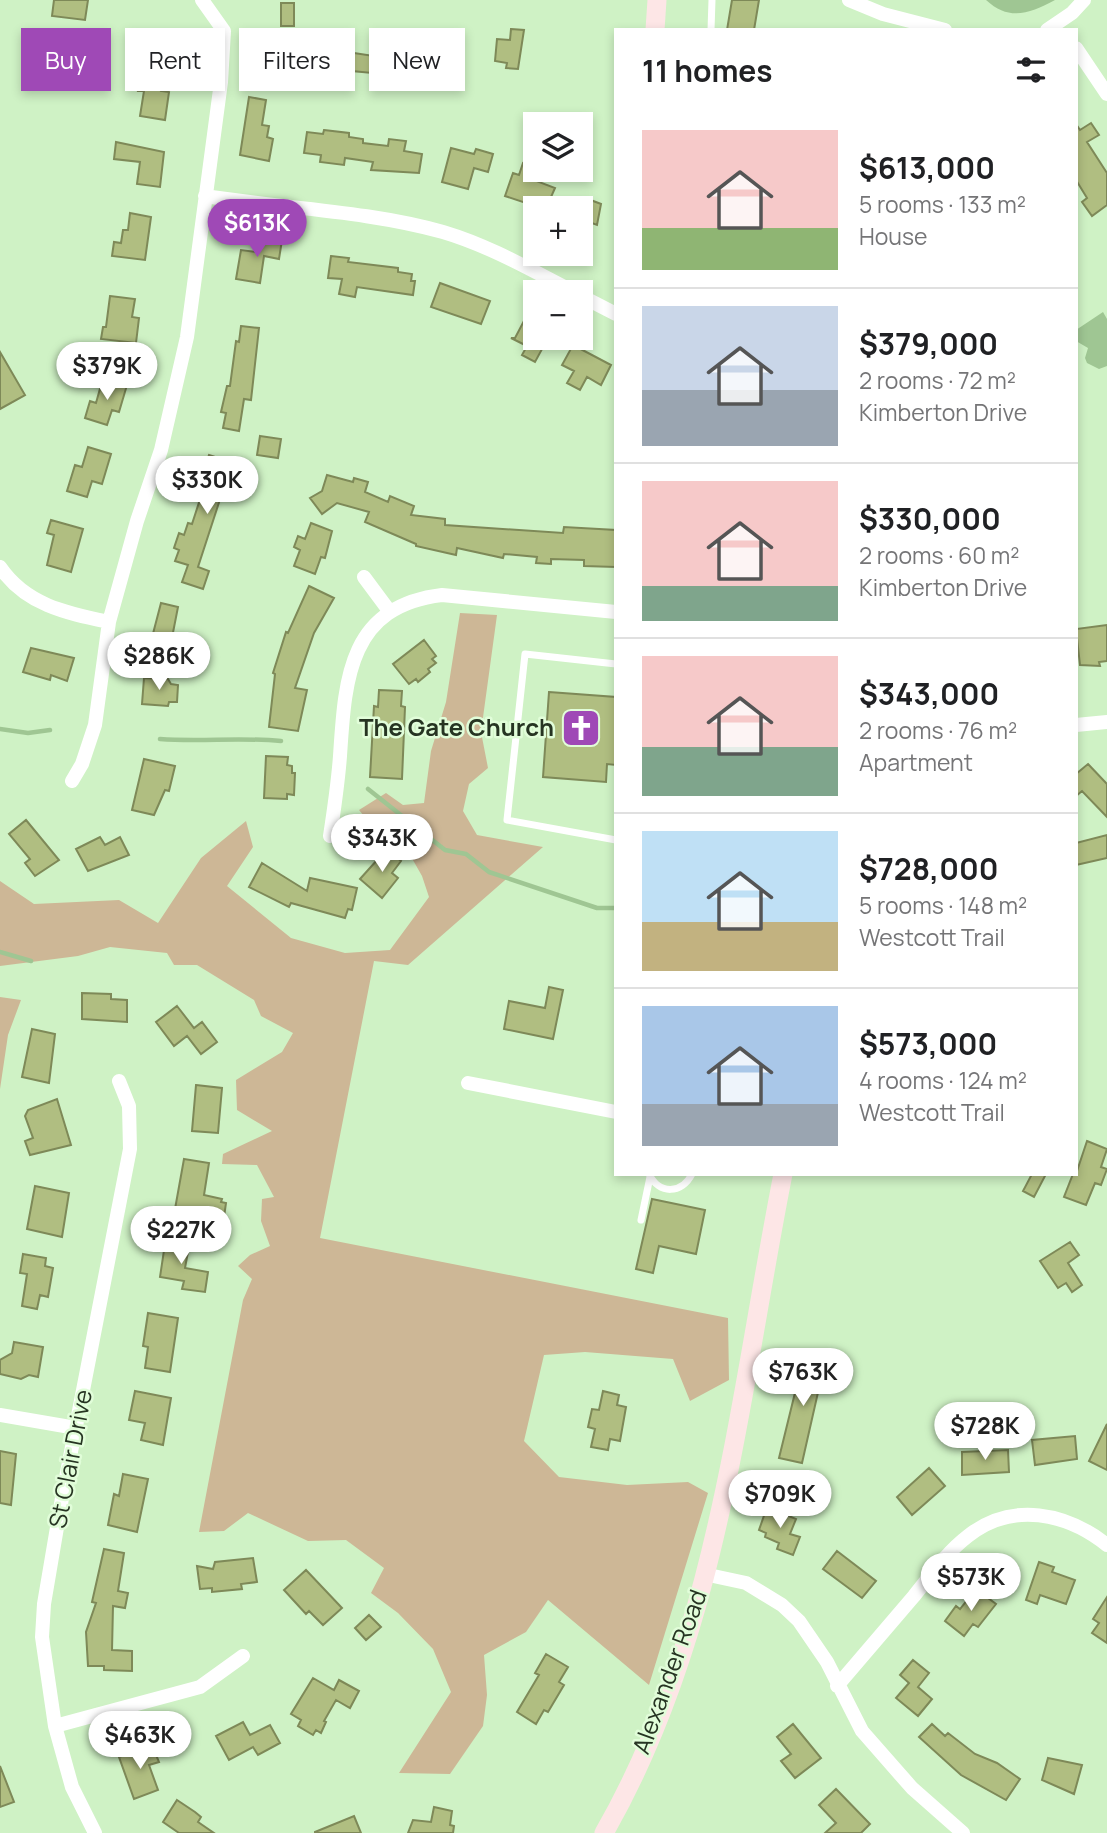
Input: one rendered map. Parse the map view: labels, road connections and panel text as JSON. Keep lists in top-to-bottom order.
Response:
{
  "streets": {
    "street": ["St Clair Drive", "Alexander Road"]
  },
  "places": {
    "church": ["The Gate Church"]
  },
  "page": {
    "chip": [
      "Buy",
      "Rent",
      "Filters",
      "New"
    ],
    "heading": "11 homes",
    "map_buttons": ["+", "−"],
    "list": [
      {
        "name": "$613,000",
        "note": "5 rooms · 133 m² · House"
      },
      {
        "name": "$379,000",
        "note": "2 rooms · 72 m² · Kimberton Drive"
      },
      {
        "name": "$330,000",
        "note": "2 rooms · 60 m² · Kimberton Drive"
      },
      {
        "name": "$343,000",
        "note": "2 rooms · 76 m² · Apartment"
      },
      {
        "name": "$728,000",
        "note": "5 rooms · 148 m² · Westcott Trail"
      },
      {
        "name": "$573,000",
        "note": "4 rooms · 124 m² · Westcott Trail"
      }
    ],
    "price": [
      "$613K",
      "$379K",
      "$330K",
      "$286K",
      "$343K",
      "$227K",
      "$763K",
      "$728K",
      "$709K",
      "$573K",
      "$463K"
    ]
  }
}
